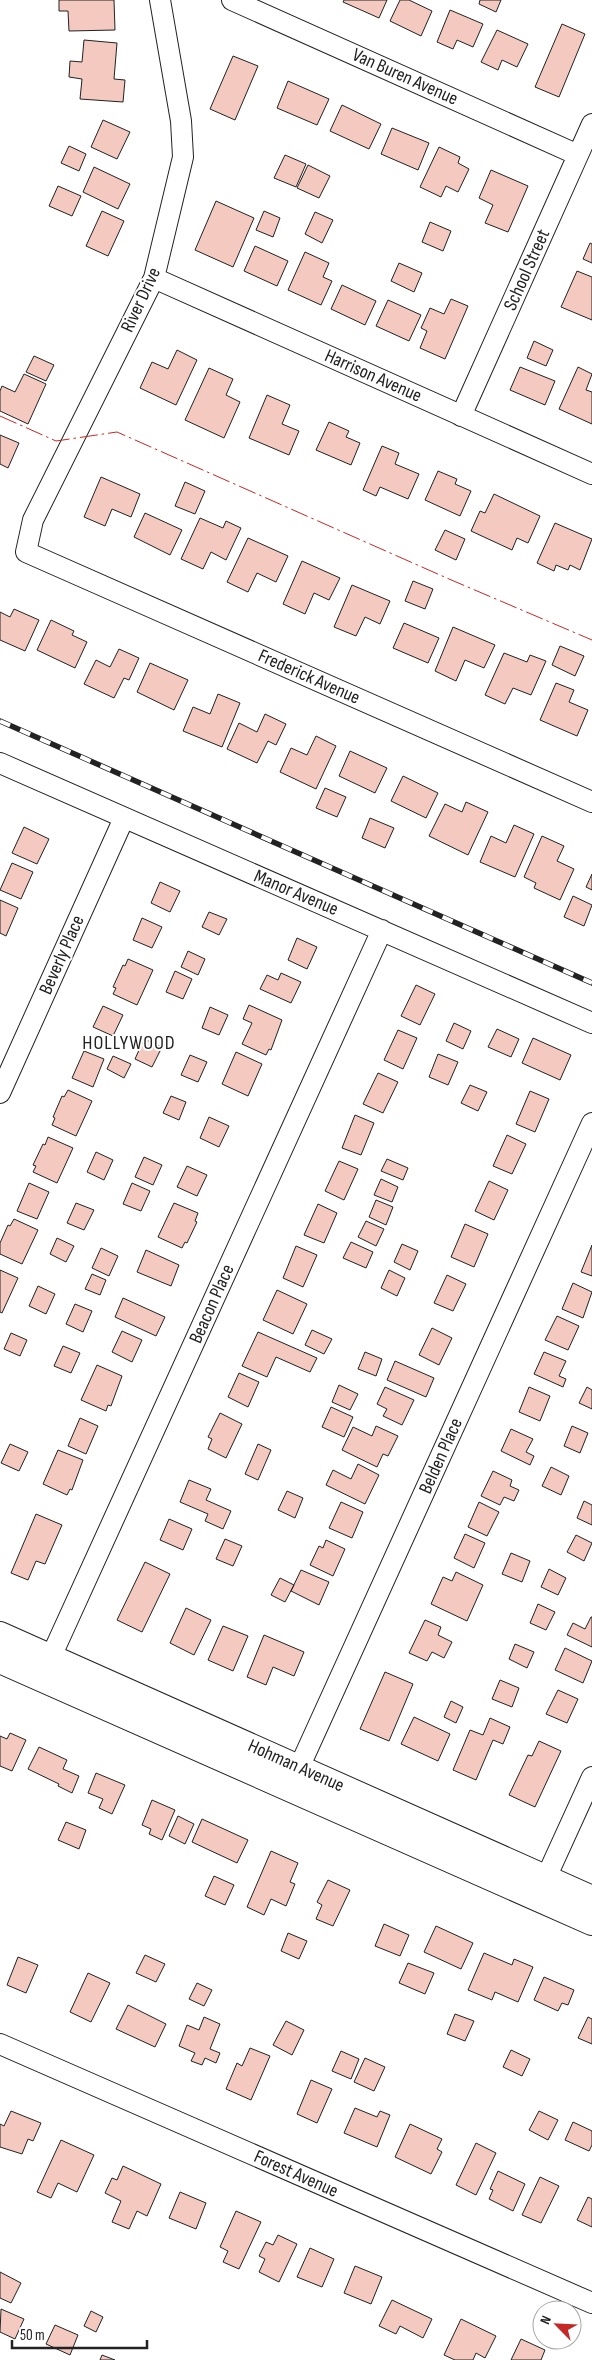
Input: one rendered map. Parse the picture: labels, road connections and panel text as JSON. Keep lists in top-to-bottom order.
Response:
{
  "streets": {
    "main road": ["Hohman Avenue"],
    "street": [
      "Van Buren Avenue",
      "School Street",
      "River Drive",
      "Harrison Avenue",
      "Frederick Avenue",
      "Manor Avenue",
      "Beverly Place",
      "Beacon Place",
      "Belden Place",
      "Forest Avenue"
    ]
  },
  "crossings": [
    ["Van Buren Avenue", "School Street"],
    ["School Street", "Harrison Avenue"],
    ["River Drive", "Harrison Avenue"],
    ["River Drive", "Frederick Avenue"],
    ["Manor Avenue", "Beverly Place"],
    ["Manor Avenue", "Beacon Place"],
    ["Beacon Place", "Hohman Avenue"],
    ["Belden Place", "Hohman Avenue"]
  ],
  "districts": ["HOLLYWOOD"],
  "scale_bar": "50 m",
  "north": "top left"
}
